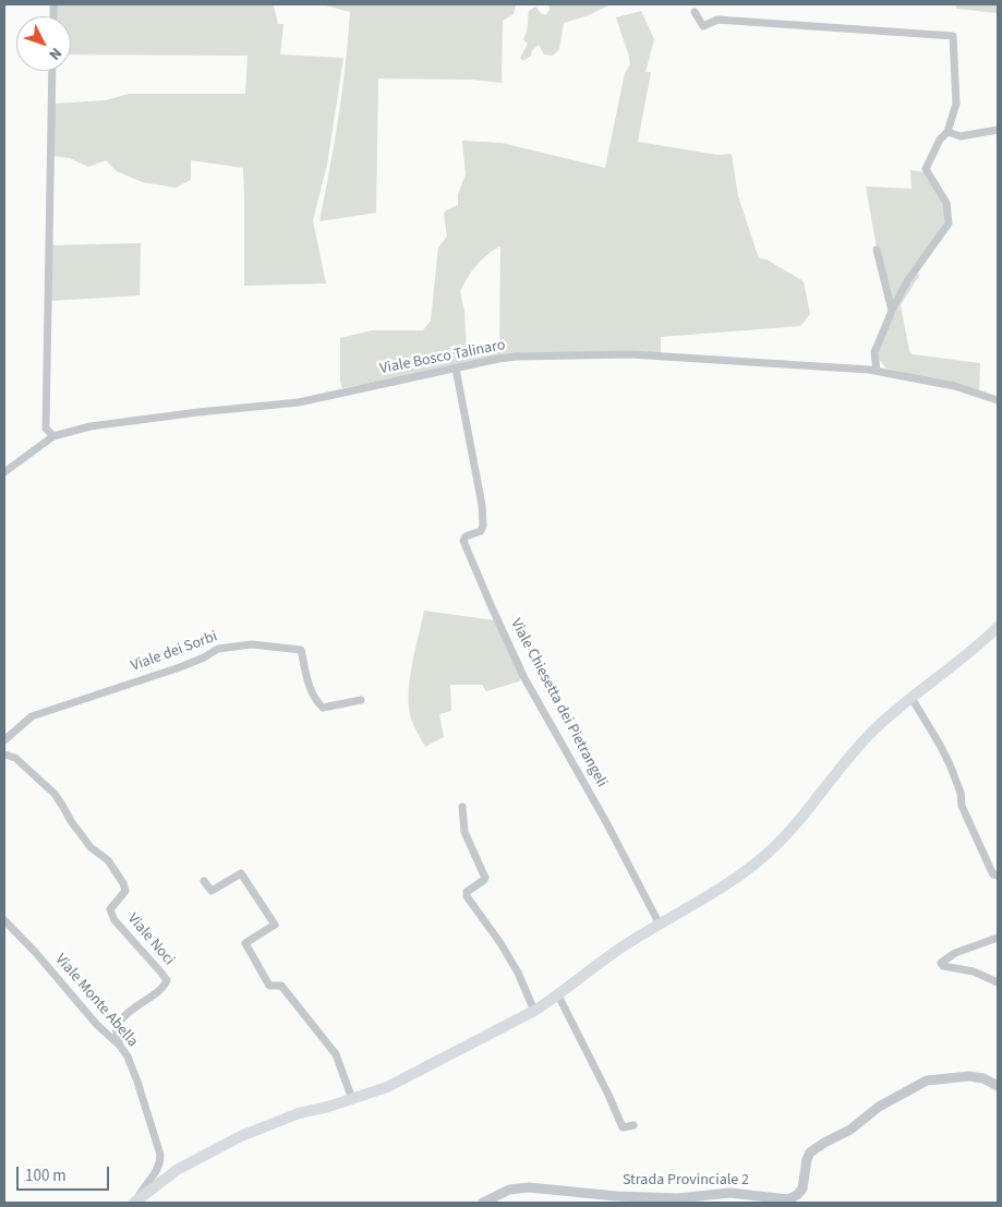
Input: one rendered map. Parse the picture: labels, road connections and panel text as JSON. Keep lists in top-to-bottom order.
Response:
{
  "streets": {
    "street": [
      "Viale Bosco Talinaro",
      "Viale dei Sorbi",
      "Viale Chiesetta dei Pietrangeli",
      "Viale Noci",
      "Viale Monte Abella",
      "Strada Provinciale 2"
    ]
  },
  "crossings": [
    ["Viale Bosco Talinaro", "Viale Chiesetta dei Pietrangeli"],
    ["Viale Noci", "Viale Monte Abella"]
  ],
  "scale_bar": "100 m",
  "north": "bottom right"
}
